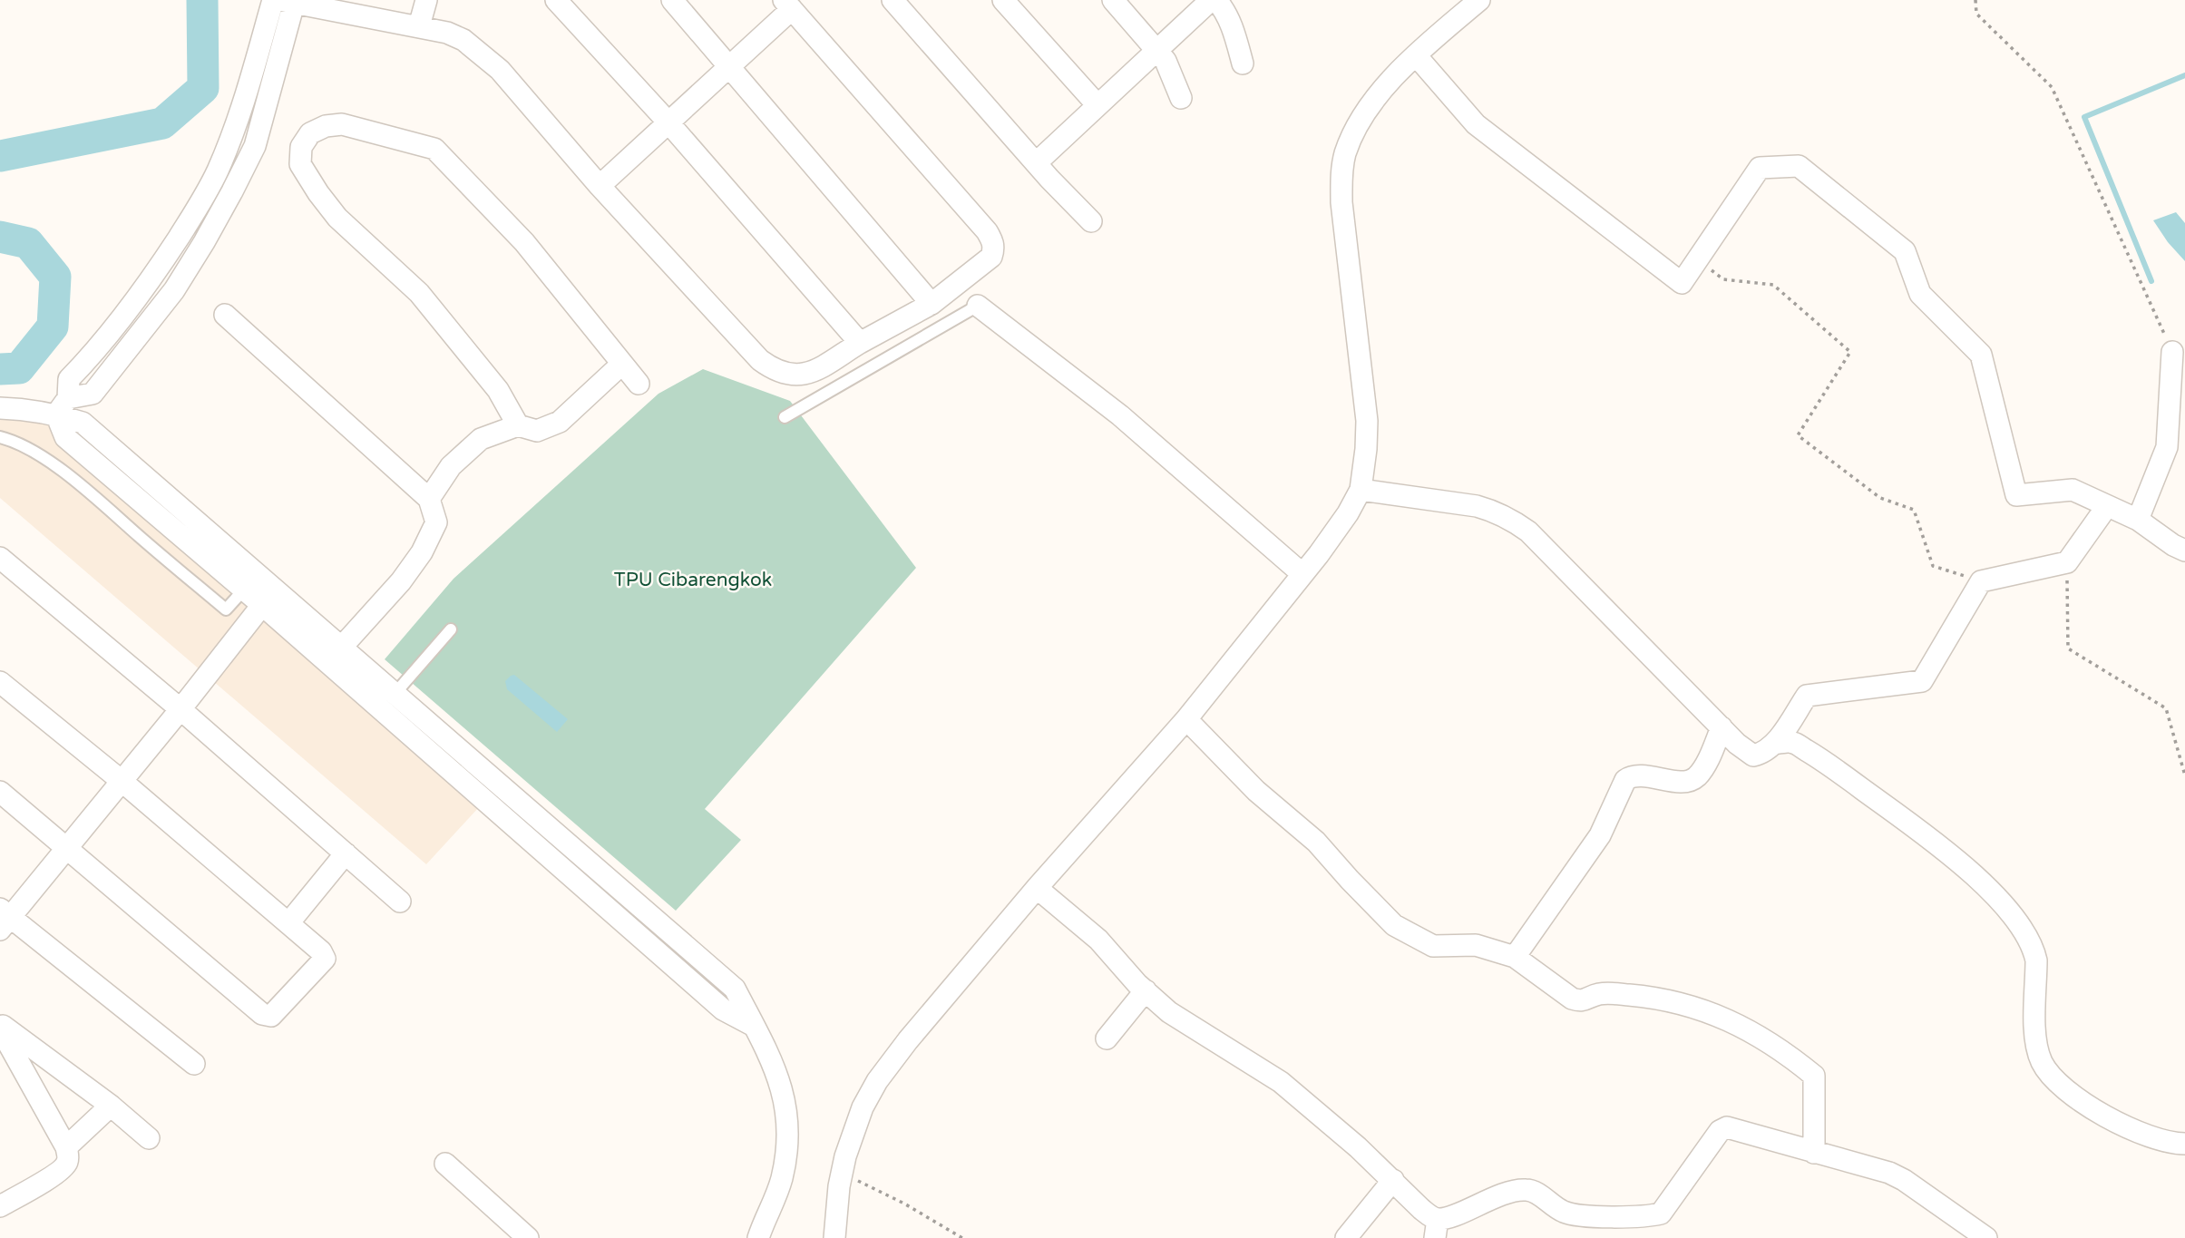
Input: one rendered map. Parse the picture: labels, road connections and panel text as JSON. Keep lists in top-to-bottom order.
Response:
{
  "parks": ["TPU Cibarengkok"]
}
